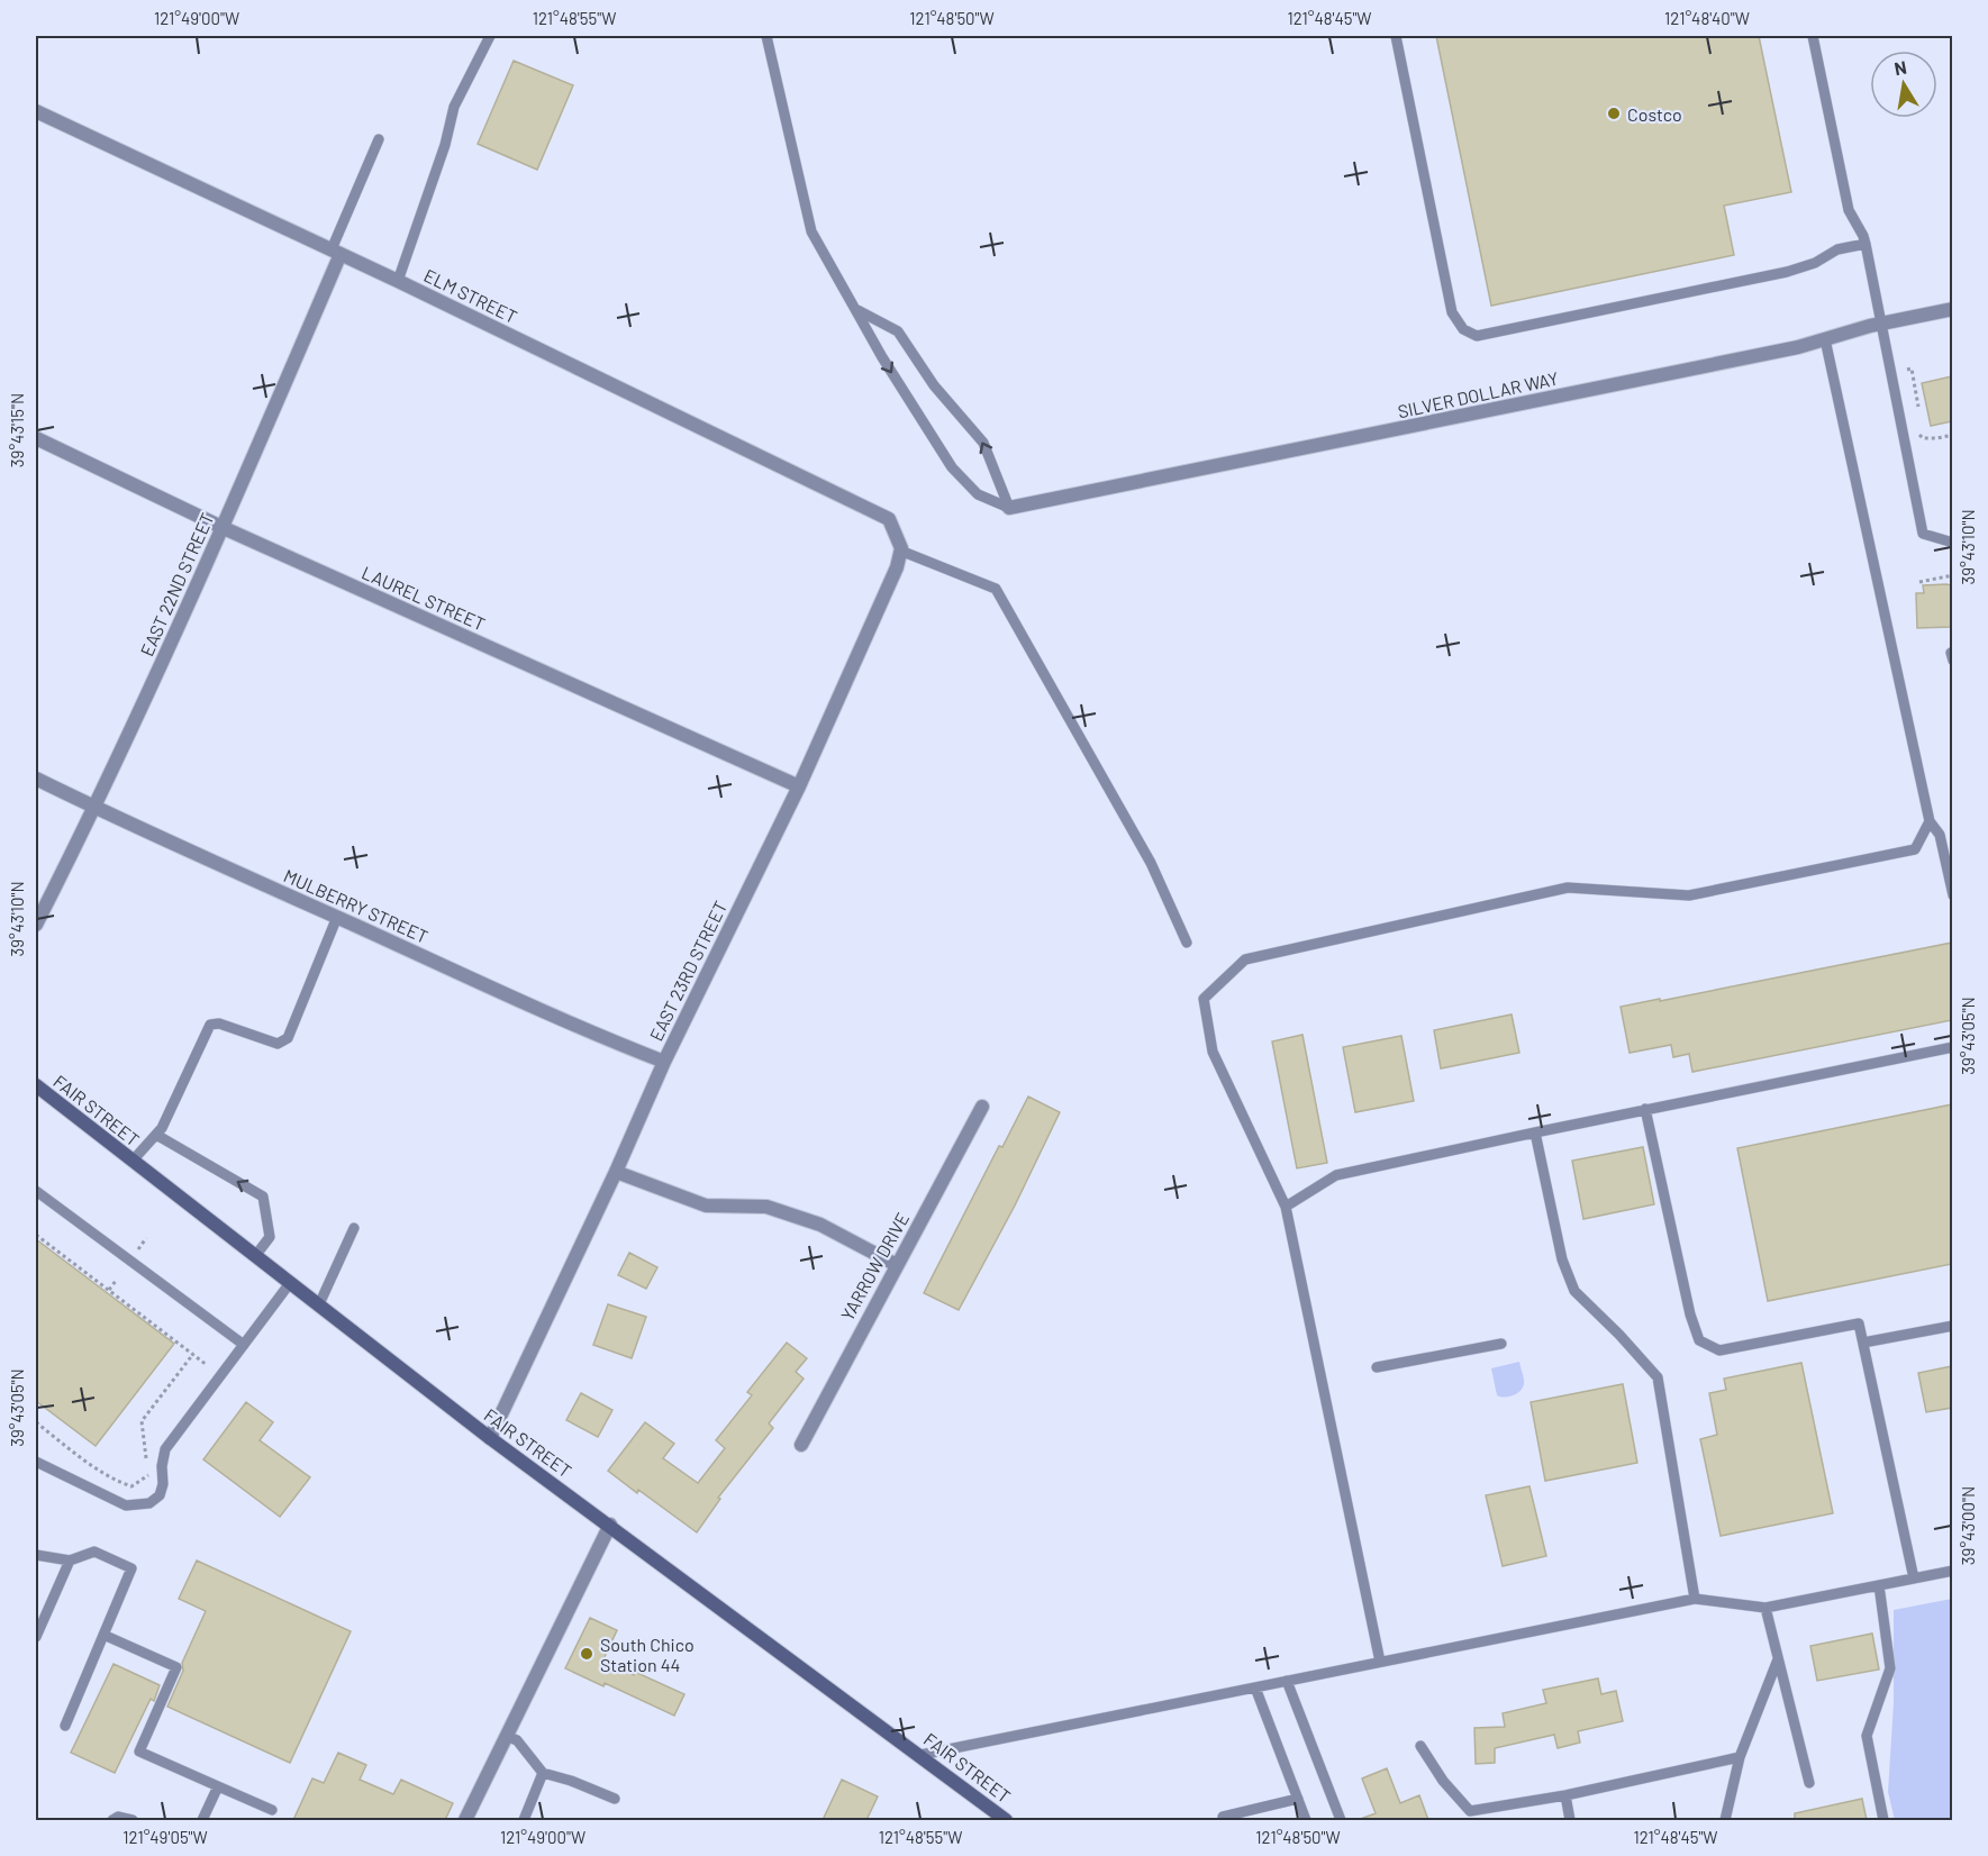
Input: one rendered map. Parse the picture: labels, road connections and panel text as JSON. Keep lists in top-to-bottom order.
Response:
{
  "streets": {
    "street": [
      "ELM STREET",
      "SILVER DOLLAR WAY",
      "EAST 22ND STREET",
      "LAUREL STREET",
      "MULBERRY STREET",
      "EAST 23RD STREET",
      "FAIR STREET",
      "YARROW DRIVE"
    ]
  },
  "crossings": [
    ["ELM STREET", "EAST 22ND STREET"],
    ["ELM STREET", "EAST 23RD STREET"],
    ["EAST 22ND STREET", "LAUREL STREET"],
    ["EAST 22ND STREET", "MULBERRY STREET"],
    ["LAUREL STREET", "EAST 23RD STREET"],
    ["MULBERRY STREET", "EAST 23RD STREET"],
    ["EAST 23RD STREET", "FAIR STREET"]
  ],
  "places": ["Costco", "South Chico Station 44"],
  "north": "top",
  "coordinates": [
    "121°49'00\"W",
    "121°48'55\"W",
    "121°48'50\"W",
    "121°48'45\"W",
    "121°48'40\"W",
    "39°43'15\"N",
    "39°43'10\"N",
    "39°43'05\"N",
    "39°43'00\"N",
    "121°49'05\"W"
  ]
}
